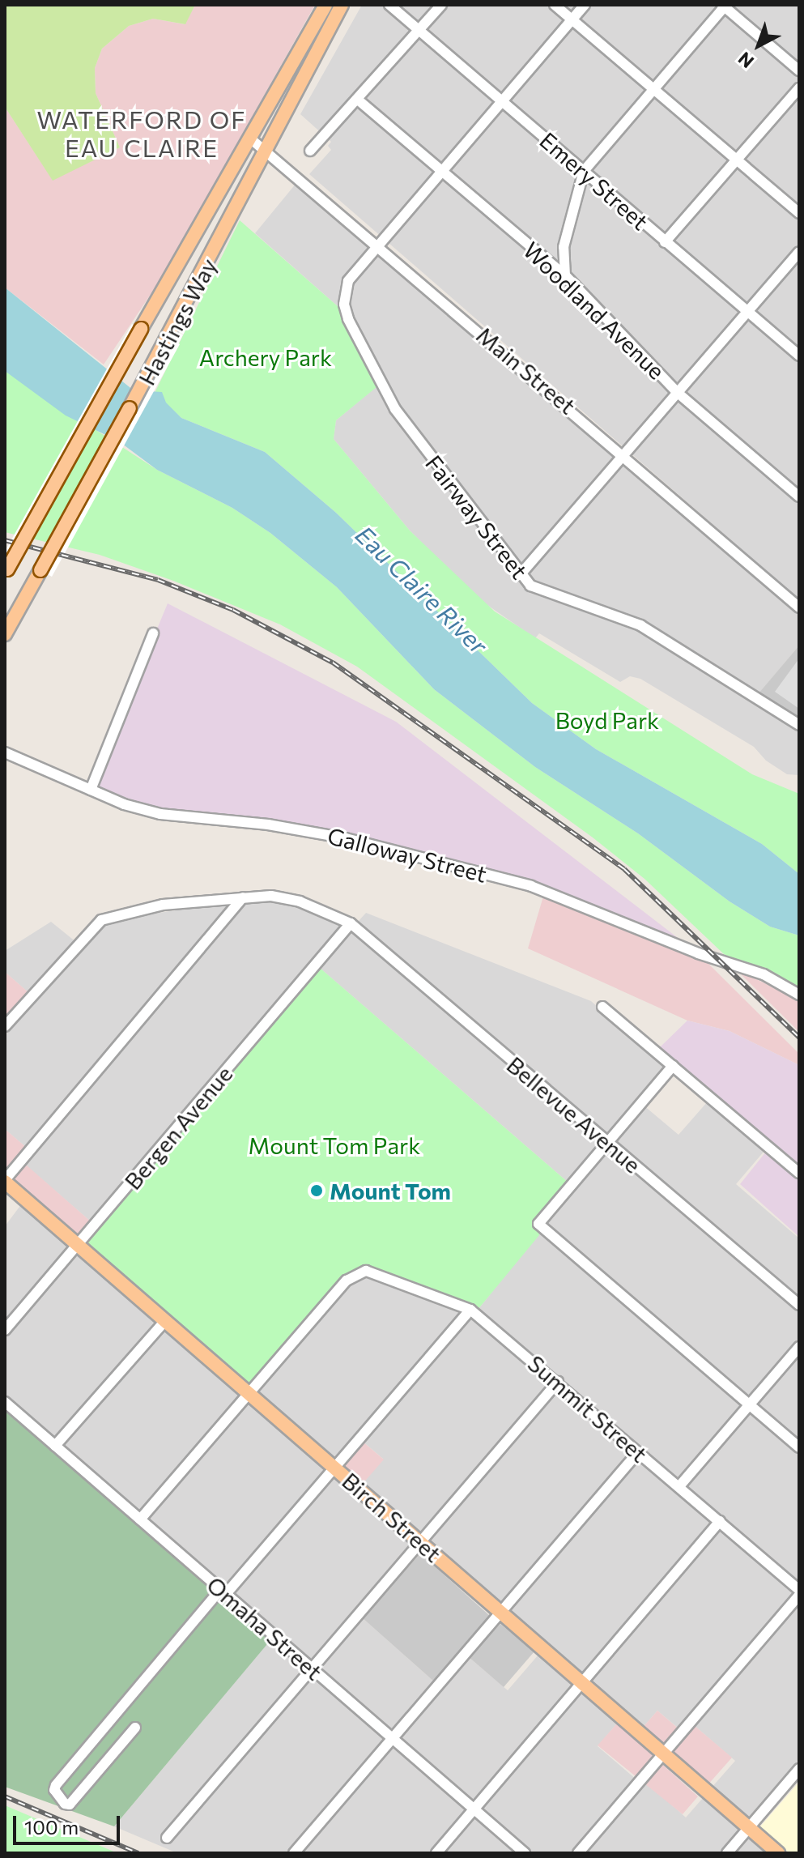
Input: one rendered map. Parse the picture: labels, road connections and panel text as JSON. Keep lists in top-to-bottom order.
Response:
{
  "streets": {
    "main road": ["Hastings Way", "Birch Street"],
    "street": [
      "Emery Street",
      "Woodland Avenue",
      "Main Street",
      "Fairway Street",
      "Galloway Street",
      "Bellevue Avenue",
      "Bergen Avenue",
      "Summit Street",
      "Omaha Street"
    ]
  },
  "crossings": [
    ["Hastings Way", "Main Street"],
    ["Main Street", "Fairway Street"],
    ["Bellevue Avenue", "Bergen Avenue"],
    ["Bergen Avenue", "Birch Street"],
    ["Summit Street", "Birch Street"]
  ],
  "districts": ["WATERFORD OF EAU CLAIRE"],
  "water": ["Eau Claire River"],
  "parks": ["Archery Park", "Boyd Park", "Mount Tom Park"],
  "places": ["Mount Tom"],
  "scale_bar": "100 m",
  "north": "bottom left"
}
